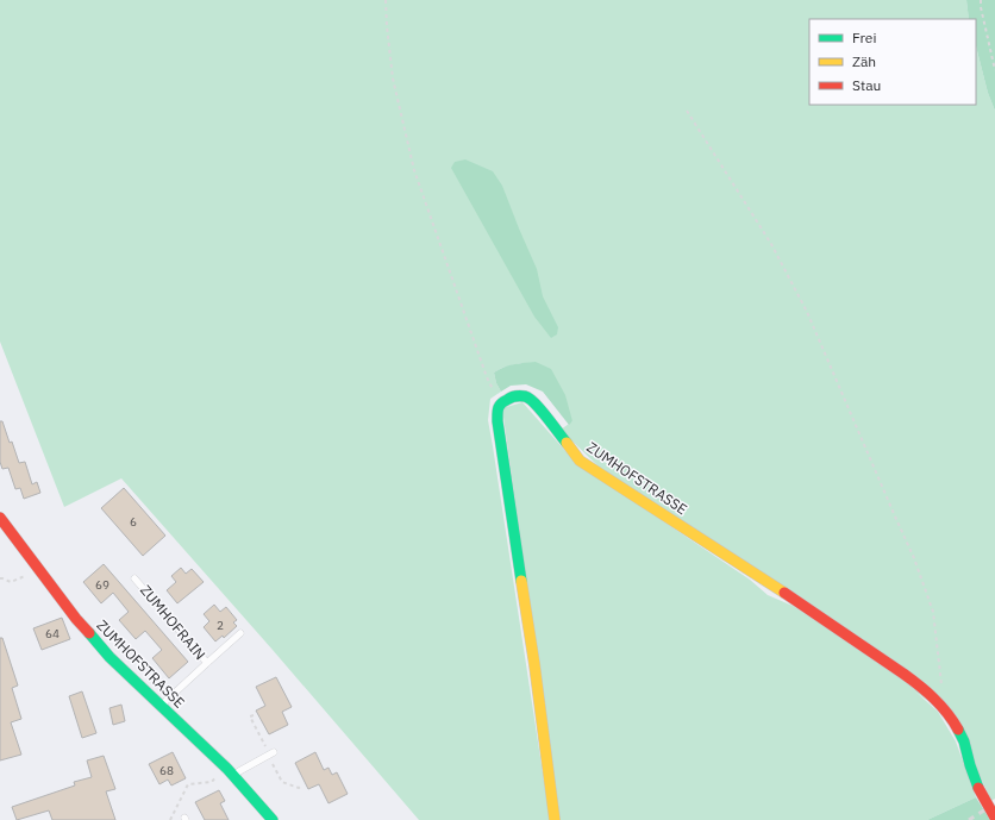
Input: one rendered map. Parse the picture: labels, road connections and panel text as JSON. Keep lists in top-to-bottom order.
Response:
{
  "streets": {
    "street": ["ZUMHOFSTRASSE"],
    "lane": ["ZUMHOFRAIN"]
  },
  "crossings": [
    ["ZUMHOFSTRASSE", "ZUMHOFRAIN"]
  ],
  "house_numbers": [
    "6",
    "69",
    "2",
    "64",
    "68"
  ],
  "legend": ["Frei", "Zäh", "Stau"]
}
